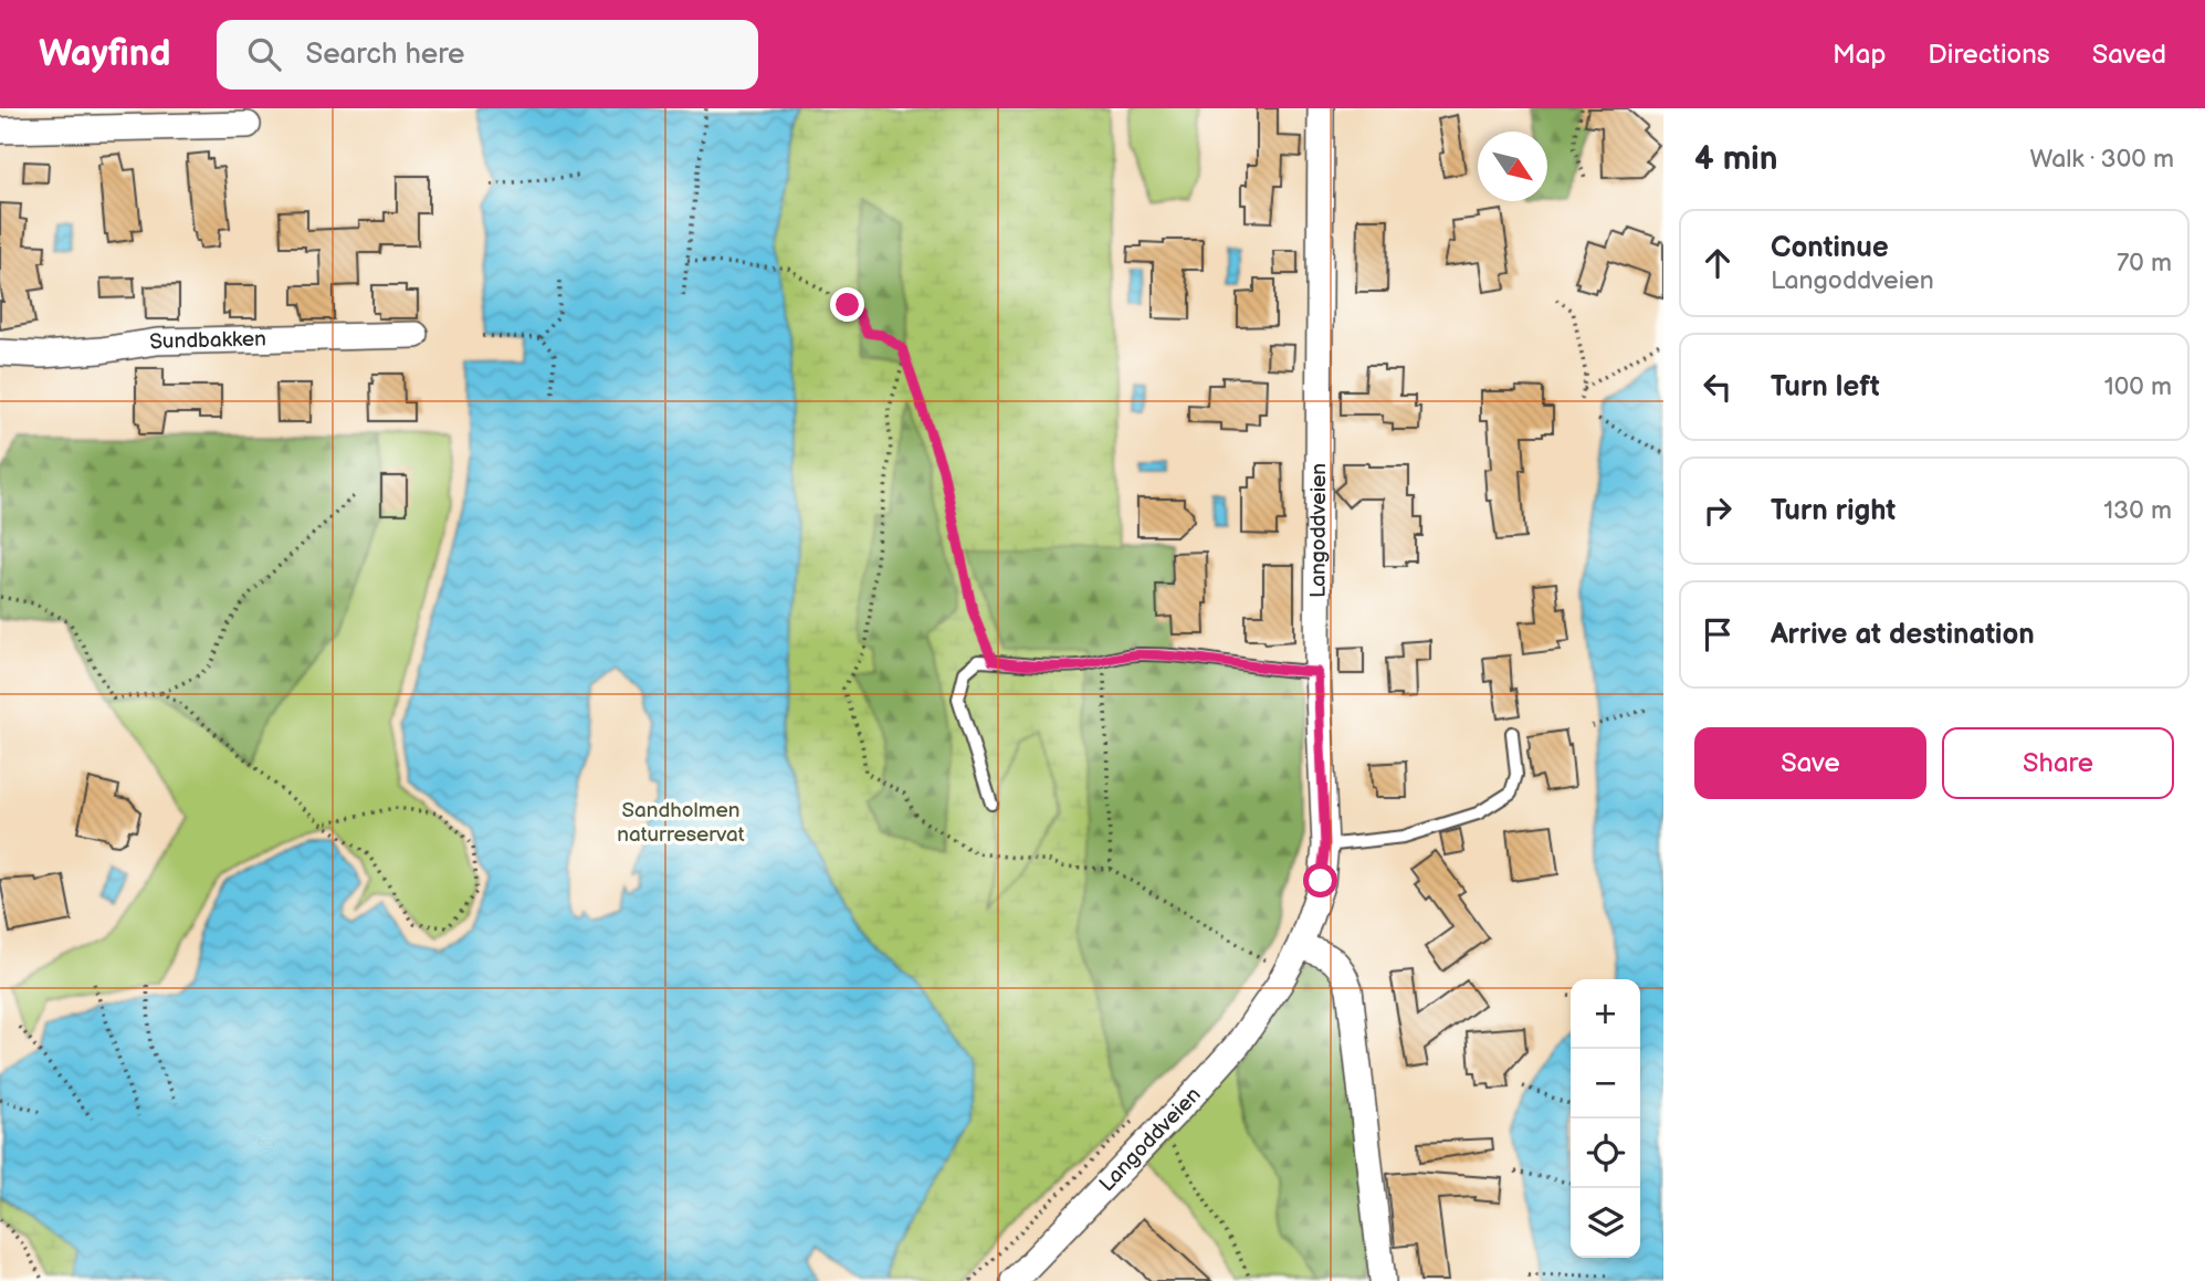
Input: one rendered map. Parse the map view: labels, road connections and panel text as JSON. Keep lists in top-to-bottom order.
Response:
{
  "streets": {
    "street": ["Sundbakken", "Langoddveien"]
  },
  "parks": ["Sandholmen naturreservat"],
  "north": "bottom right",
  "page": {
    "header": "Wayfind",
    "search": "Search here",
    "nav": ["Map", "Directions", "Saved"],
    "heading": ["4 min", "Walk · 300 m"],
    "list": [
      ["Continue", "Langoddveien", "70 m"],
      ["Turn left", "100 m"],
      ["Turn right", "130 m"],
      "Arrive at destination"
    ],
    "buttons": ["Save", "Share"],
    "map_buttons": ["+", "−"]
  }
}
